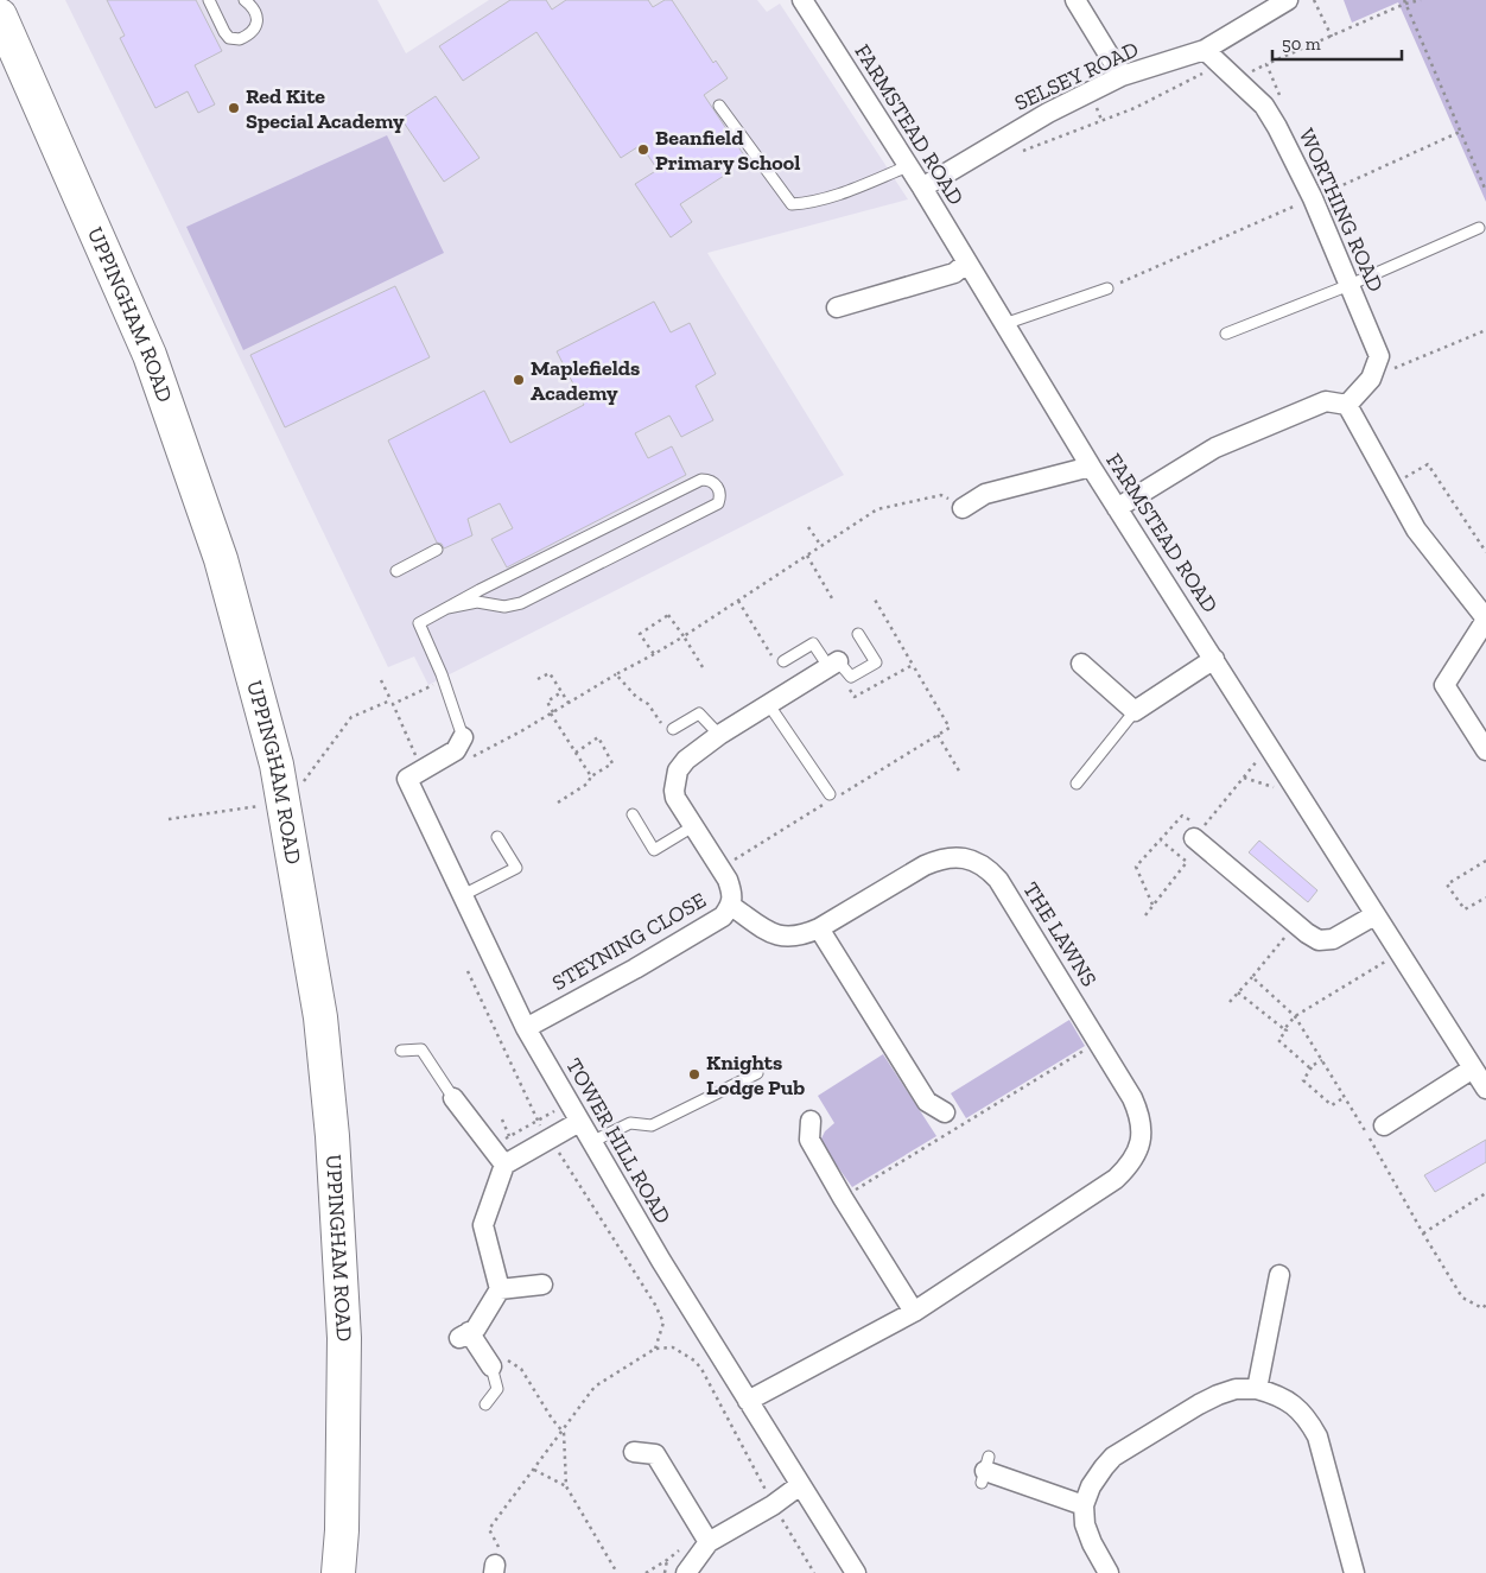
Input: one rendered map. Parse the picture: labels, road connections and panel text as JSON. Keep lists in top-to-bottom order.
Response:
{
  "streets": {
    "highway": ["UPPINGHAM ROAD"],
    "street": [
      "SELSEY ROAD",
      "FARMSTEAD ROAD",
      "WORTHING ROAD",
      "THE LAWNS",
      "STEYNING CLOSE",
      "TOWER HILL ROAD"
    ]
  },
  "crossings": [
    ["SELSEY ROAD", "FARMSTEAD ROAD"],
    ["SELSEY ROAD", "WORTHING ROAD"],
    ["THE LAWNS", "STEYNING CLOSE"],
    ["THE LAWNS", "TOWER HILL ROAD"],
    ["STEYNING CLOSE", "TOWER HILL ROAD"]
  ],
  "places": [
    "Red Kite Special Academy",
    "Beanfield Primary School",
    "Maplefields Academy",
    "Knights Lodge Pub"
  ],
  "scale_bar": "50 m"
}
